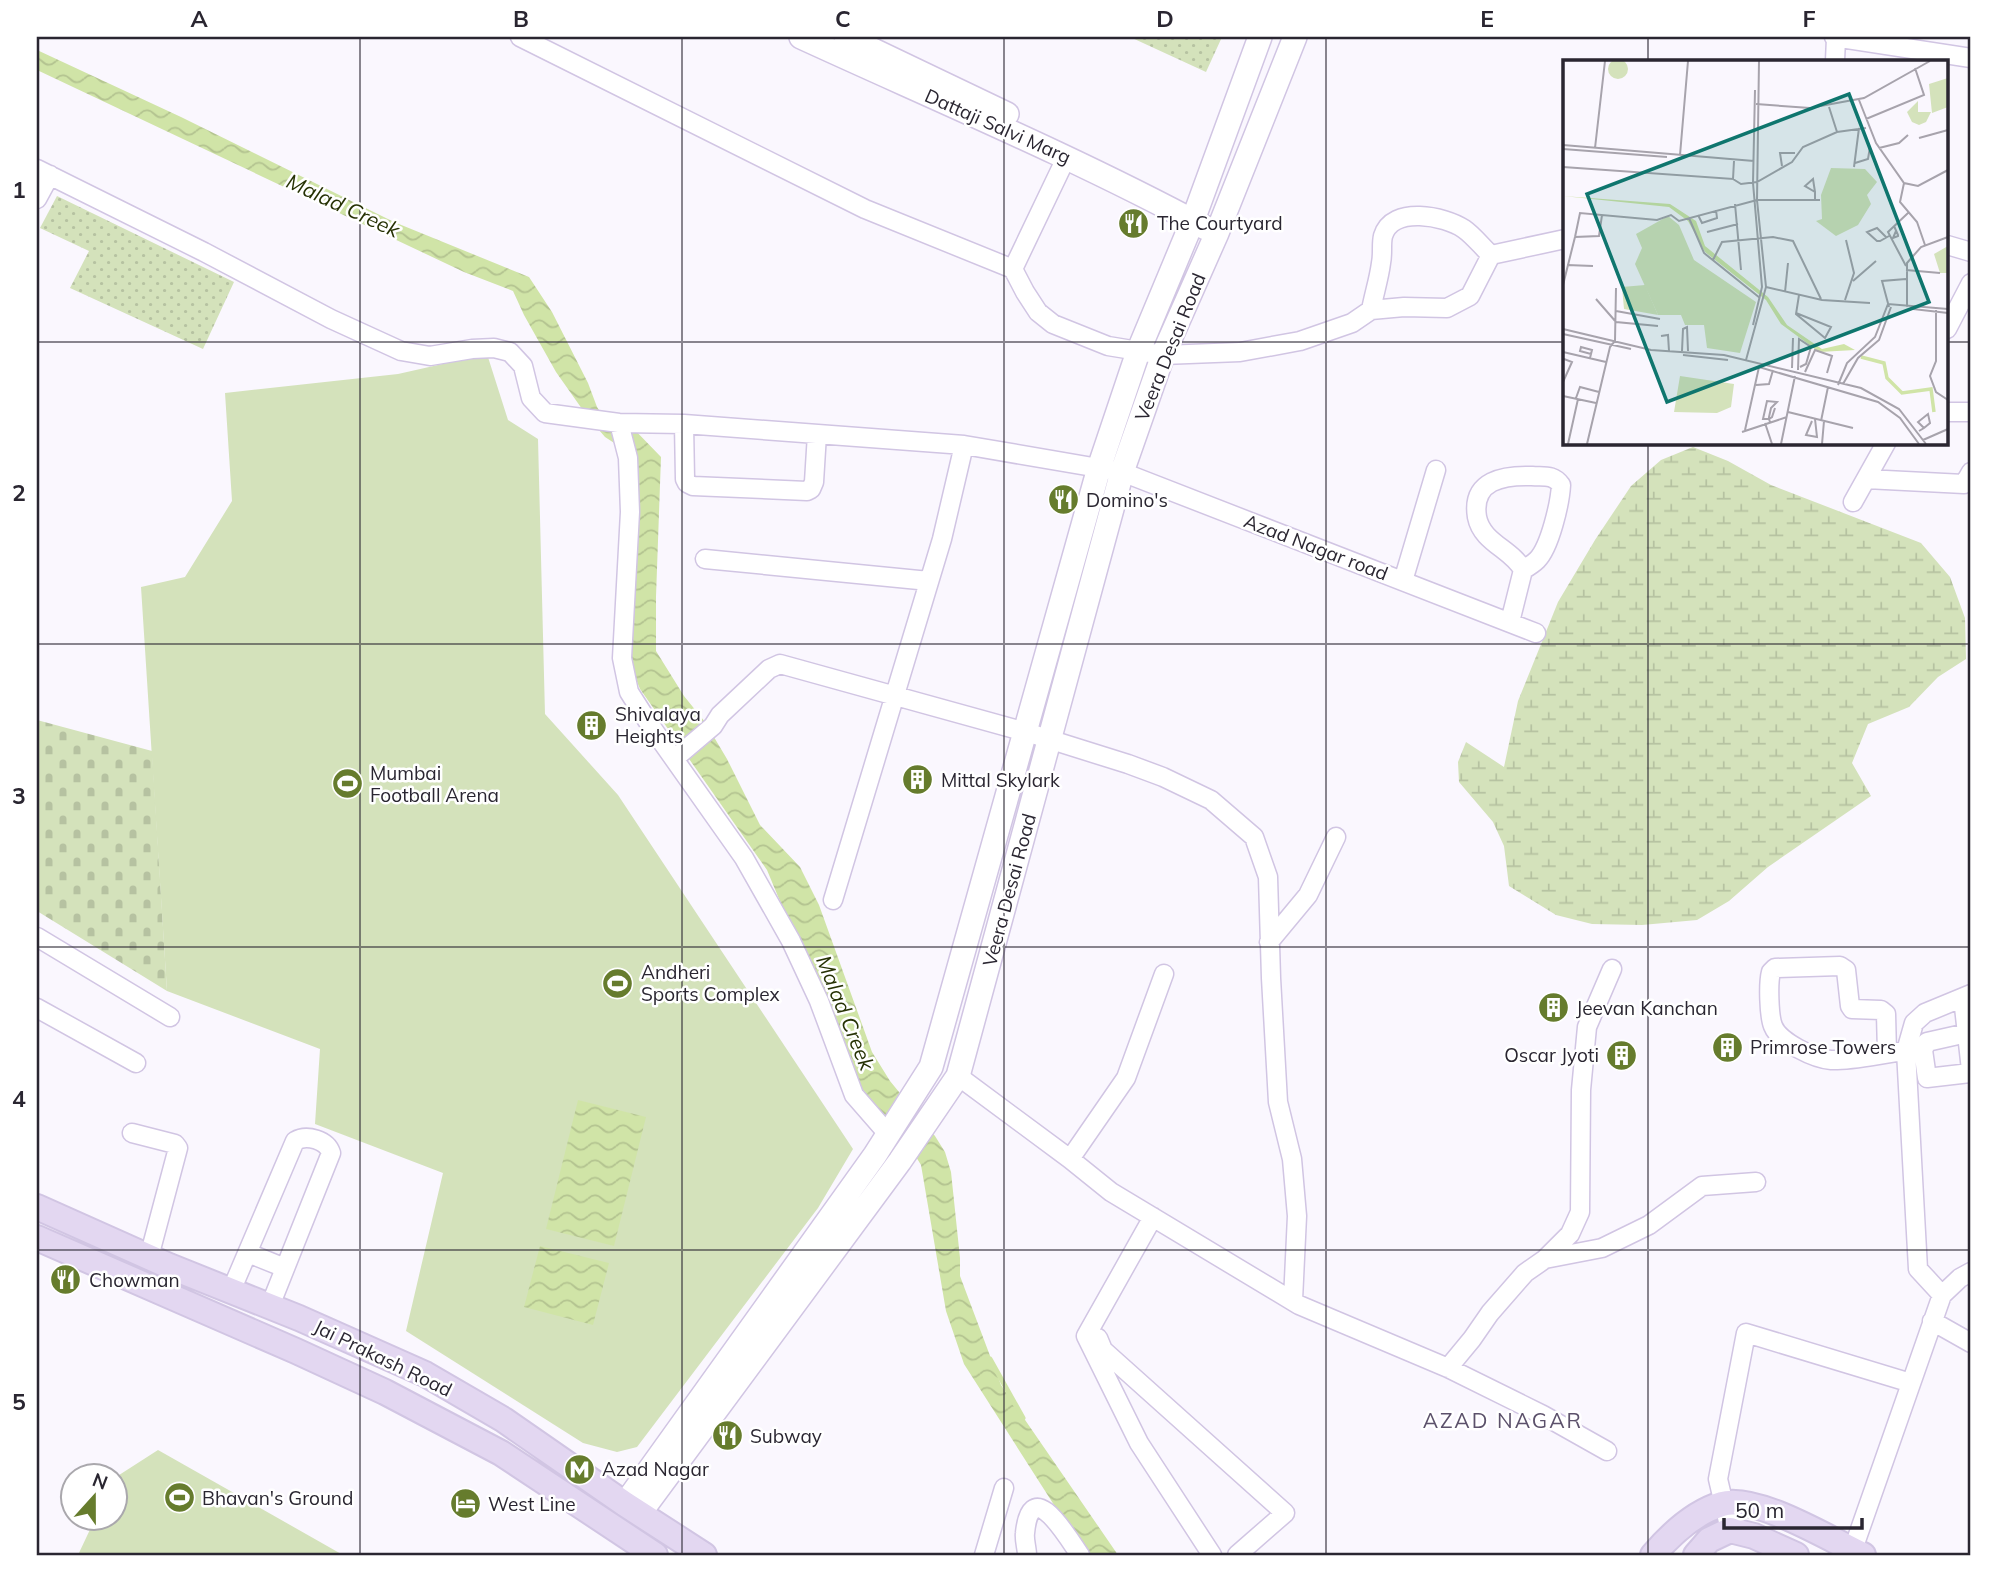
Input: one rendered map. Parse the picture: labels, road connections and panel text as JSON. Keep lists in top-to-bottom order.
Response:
{
  "streets": {
    "main road": ["Jai Prakash Road"],
    "street": ["Dattaji Salvi Marg", "Veera Desai Road", "Azad Nagar road"]
  },
  "crossings": [
    ["Dattaji Salvi Marg", "Veera Desai Road"],
    ["Veera Desai Road", "Azad Nagar road"],
    ["Veera Desai Road", "Jai Prakash Road"]
  ],
  "districts": ["AZAD NAGAR"],
  "water": ["Malad Creek"],
  "places": {
    "restaurant": [
      "The Courtyard",
      "Domino's",
      "Chowman",
      "Subway"
    ],
    "building": [
      "Shivalaya Heights",
      "Mittal Skylark",
      "Jeevan Kanchan",
      "Primrose Towers",
      "Oscar Jyoti"
    ],
    "sports": ["Mumbai Football Arena", "Andheri Sports Complex", "Bhavan's Ground"],
    "metro station": ["Azad Nagar"],
    "hotel": ["West Line"]
  },
  "scale_bar": "50 m",
  "north": "top",
  "grid": {
    "columns": [
      "A",
      "B",
      "C",
      "D",
      "E",
      "F"
    ],
    "rows": [
      "1",
      "2",
      "3",
      "4",
      "5"
    ]
  }
}
